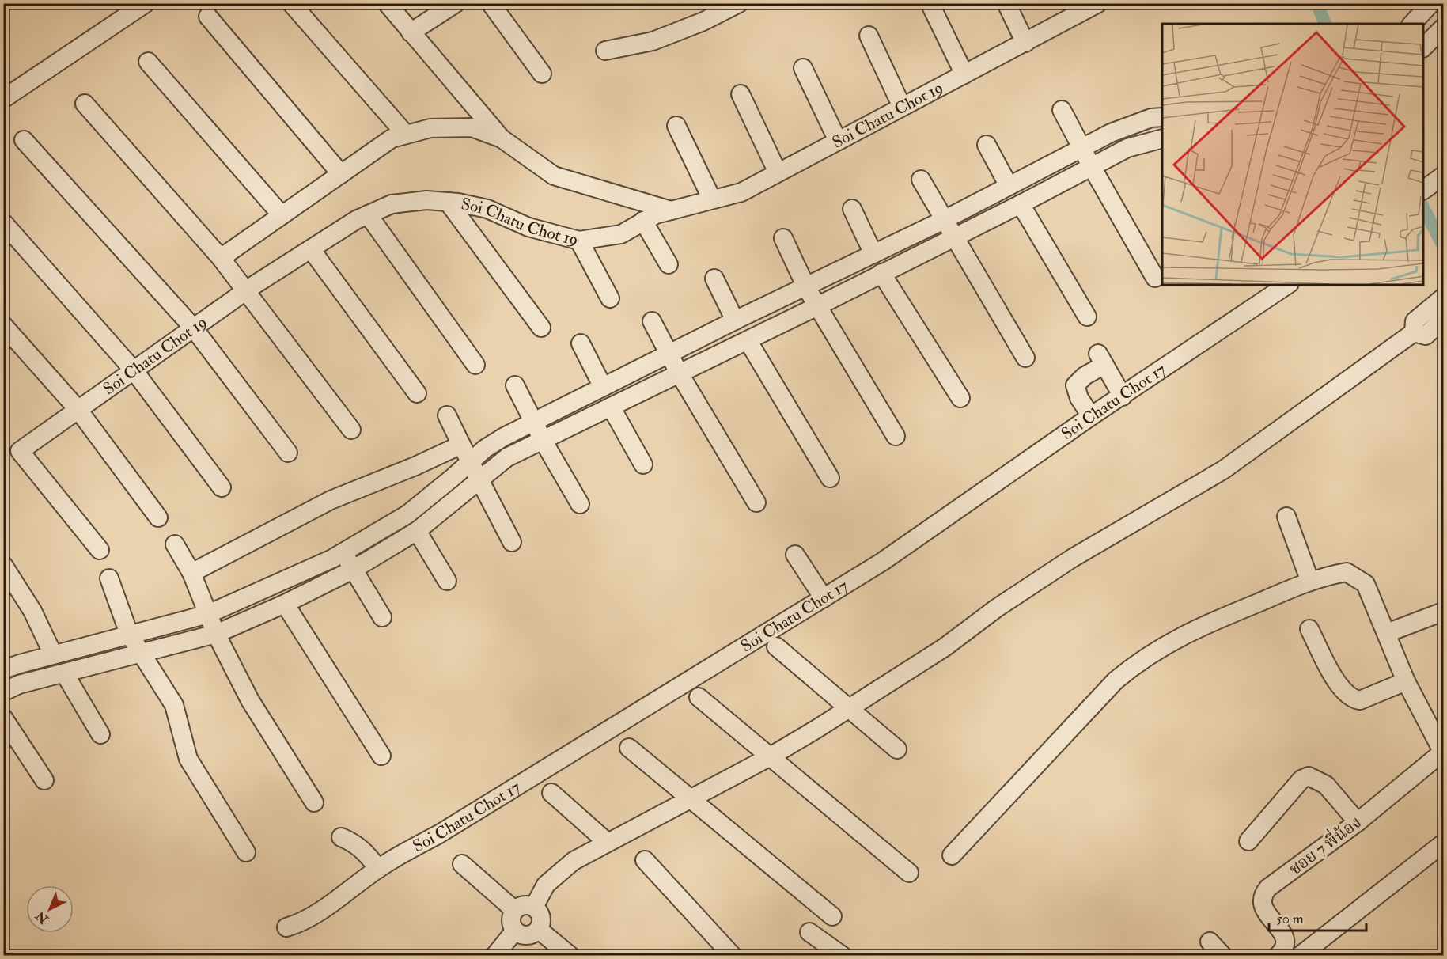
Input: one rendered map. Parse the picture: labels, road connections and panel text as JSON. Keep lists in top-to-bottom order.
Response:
{
  "streets": {
    "street": ["Soi Chatu Chot 19", "Soi Chatu Chot 17", "ซอย 7 พี่น้อง"]
  },
  "scale_bar": "50 m",
  "north": "bottom left"
}
